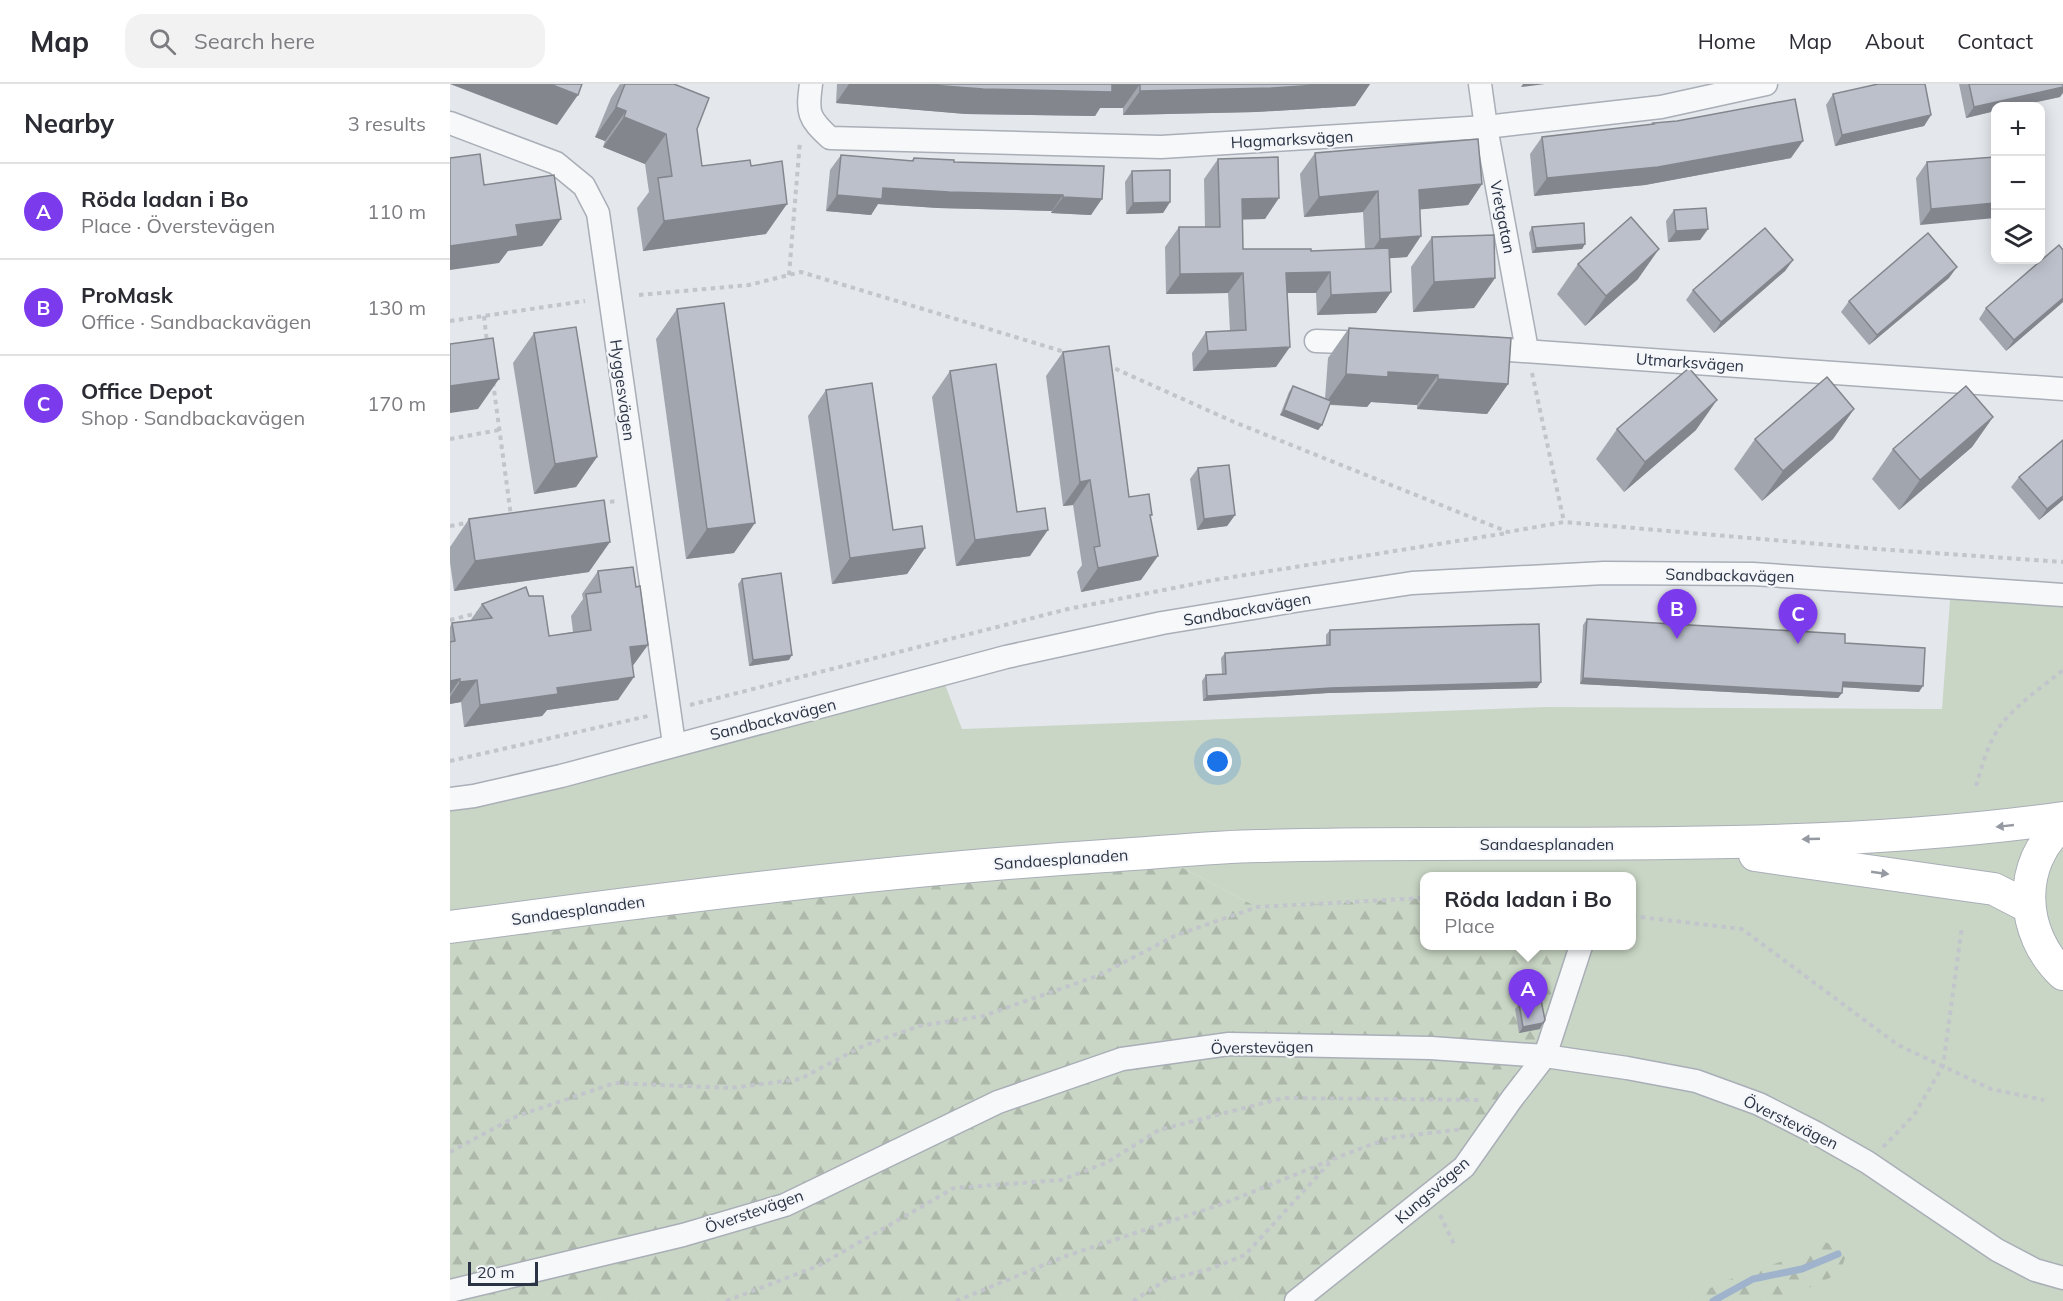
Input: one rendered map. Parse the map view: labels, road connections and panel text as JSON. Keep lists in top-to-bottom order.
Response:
{
  "streets": {
    "main road": ["Sandaesplanaden"],
    "street": [
      "Hagmarksvägen",
      "Vretgatan",
      "Utmarksvägen",
      "Hyggesvägen",
      "Sandbackavägen",
      "Överstevägen",
      "Kungsvägen"
    ]
  },
  "crossings": [
    ["Hagmarksvägen", "Vretgatan"],
    ["Vretgatan", "Utmarksvägen"],
    ["Hyggesvägen", "Sandbackavägen"],
    ["Överstevägen", "Kungsvägen"]
  ],
  "scale_bar": "20 m",
  "page": {
    "header": "Map",
    "search": "Search here",
    "nav": [
      "Home",
      "Map",
      "About",
      "Contact"
    ],
    "heading": ["Nearby", "3 results"],
    "map_buttons": ["+", "−"],
    "list": [
      {
        "mark": "A",
        "name": "Röda ladan i Bo",
        "note": "Place · Överstevägen",
        "value": "110 m"
      },
      {
        "mark": "B",
        "name": "ProMask",
        "note": "Office · Sandbackavägen",
        "value": "130 m"
      },
      {
        "mark": "C",
        "name": "Office Depot",
        "note": "Shop · Sandbackavägen",
        "value": "170 m"
      }
    ],
    "pins": ["B", "C", "A"],
    "popup": ["Röda ladan i Bo", "Place"],
    "scale": "20 m"
  }
}
